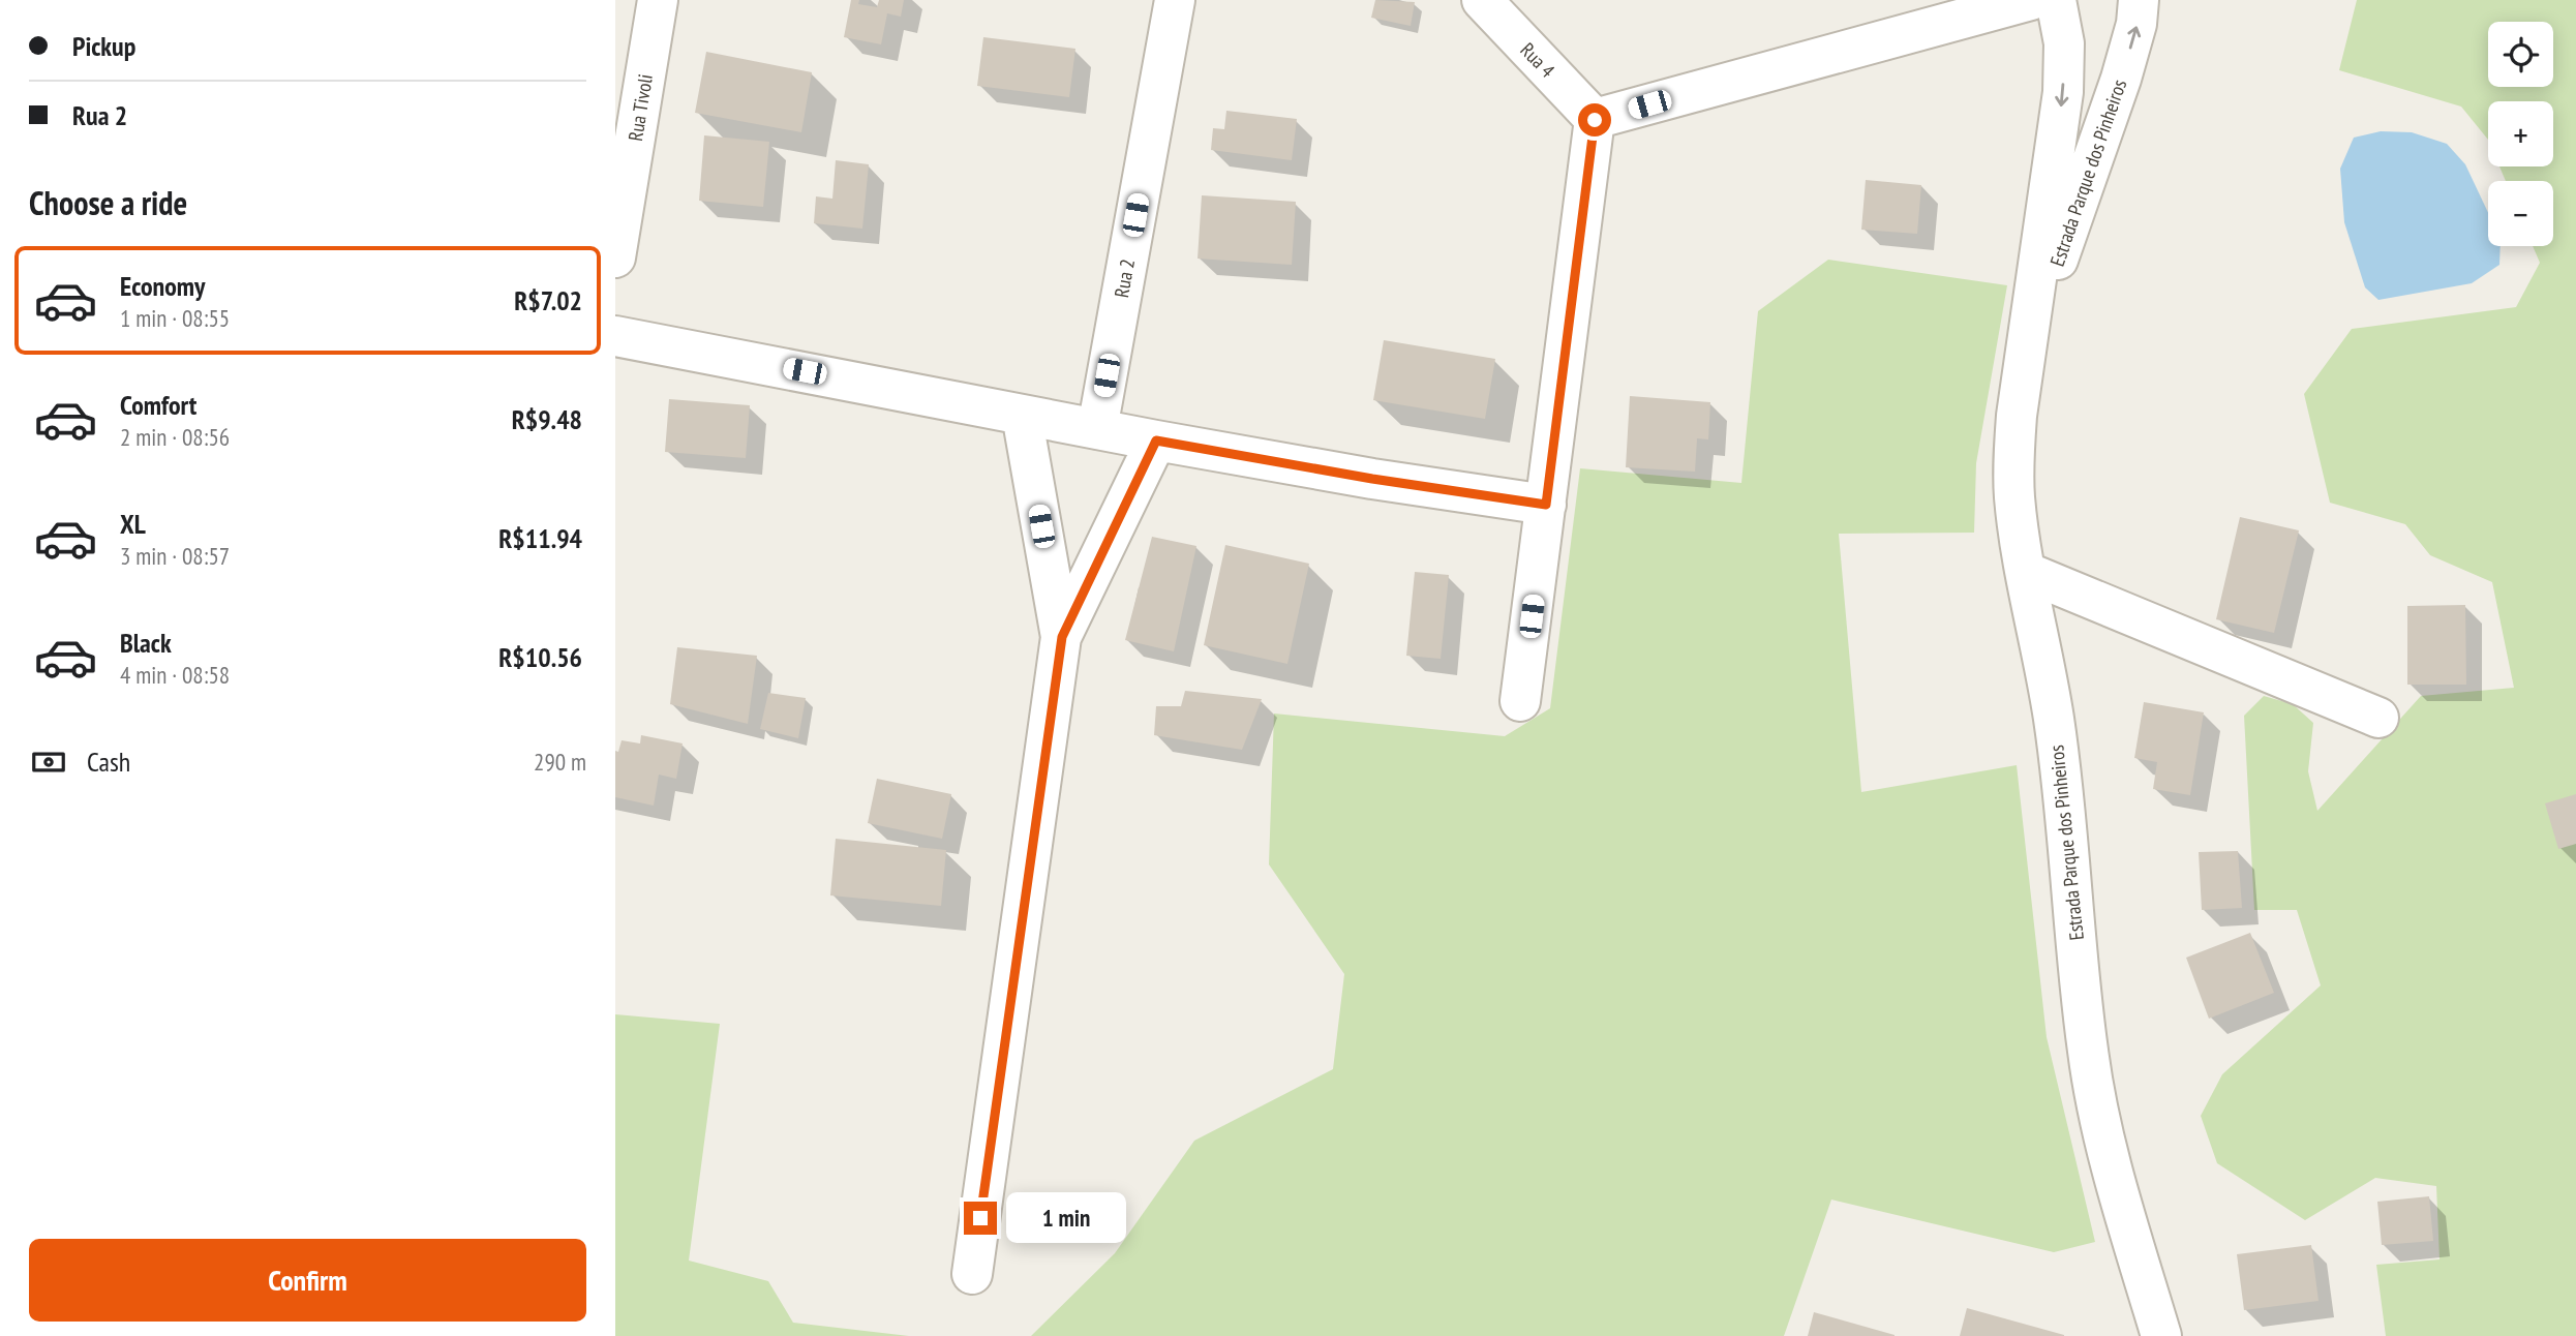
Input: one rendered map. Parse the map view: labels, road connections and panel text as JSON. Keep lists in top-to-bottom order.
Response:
{
  "streets": {
    "street": [
      "Rua 4",
      "Rua Tivoli",
      "Estrada Parque dos Pinheiros",
      "Rua 2"
    ]
  },
  "page": {
    "banner": ["Pickup", "Rua 2"],
    "map_buttons": ["+", "−"],
    "heading": "Choose a ride",
    "list": [
      {
        "name": "Economy",
        "note": "1 min · 08:55",
        "value": "R$7.02"
      },
      {
        "name": "Comfort",
        "note": "2 min · 08:56",
        "value": "R$9.48"
      },
      {
        "name": "XL",
        "note": "3 min · 08:57",
        "value": "R$11.94"
      },
      {
        "name": "Black",
        "note": "4 min · 08:58",
        "value": "R$10.56"
      }
    ],
    "pay": ["Cash", "290 m"],
    "bubble": "1 min",
    "buttons": "Confirm"
  }
}
